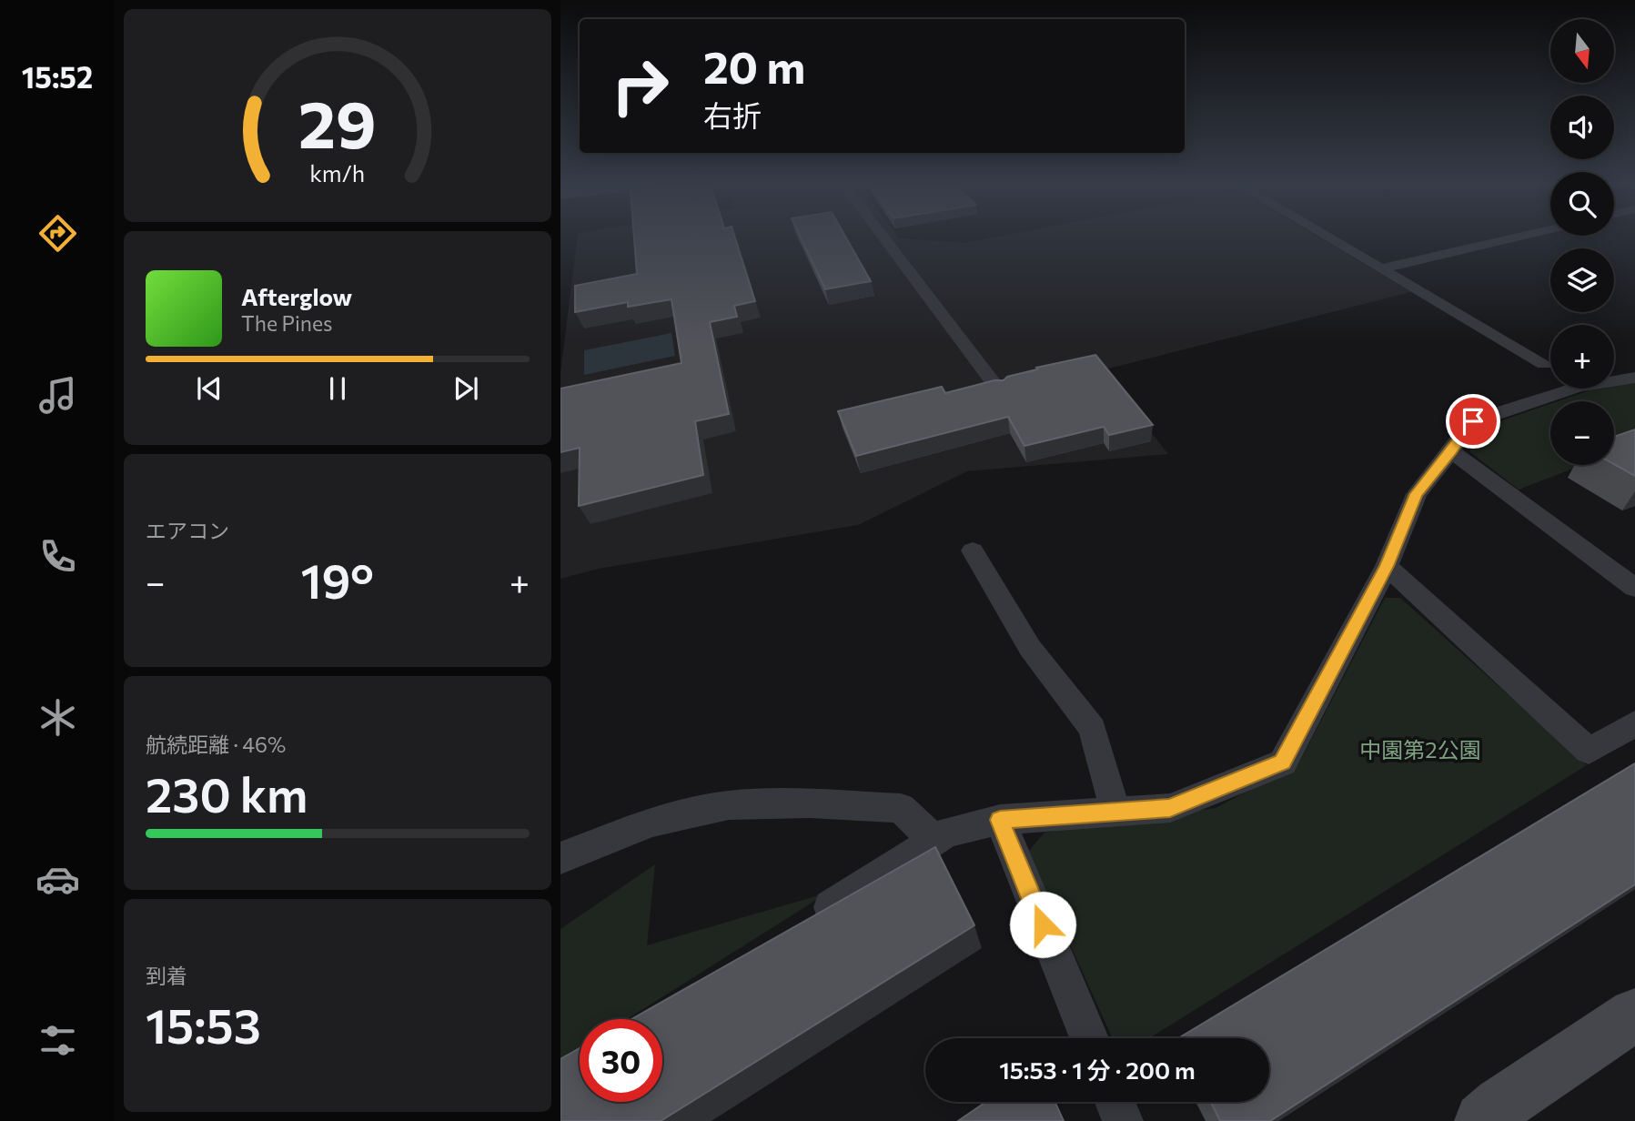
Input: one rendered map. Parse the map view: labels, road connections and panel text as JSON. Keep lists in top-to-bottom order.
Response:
{
  "parks": ["中園第2公園"],
  "north": "bottom",
  "page": {
    "tabs": "15:52",
    "map_buttons": ["+", "−"],
    "turn": ["20 m", "右折"],
    "song": ["Afterglow", "The Pines"],
    "tile": [
      "エアコン",
      ["航続距離 · 46%", "230 km"],
      ["到着", "15:53"]
    ],
    "heat": ["−", "19°", "+"],
    "limit": "30",
    "trip": "15:53 · 1 分 · 200 m",
    "gauge": ["29", "km/h"]
  }
}
